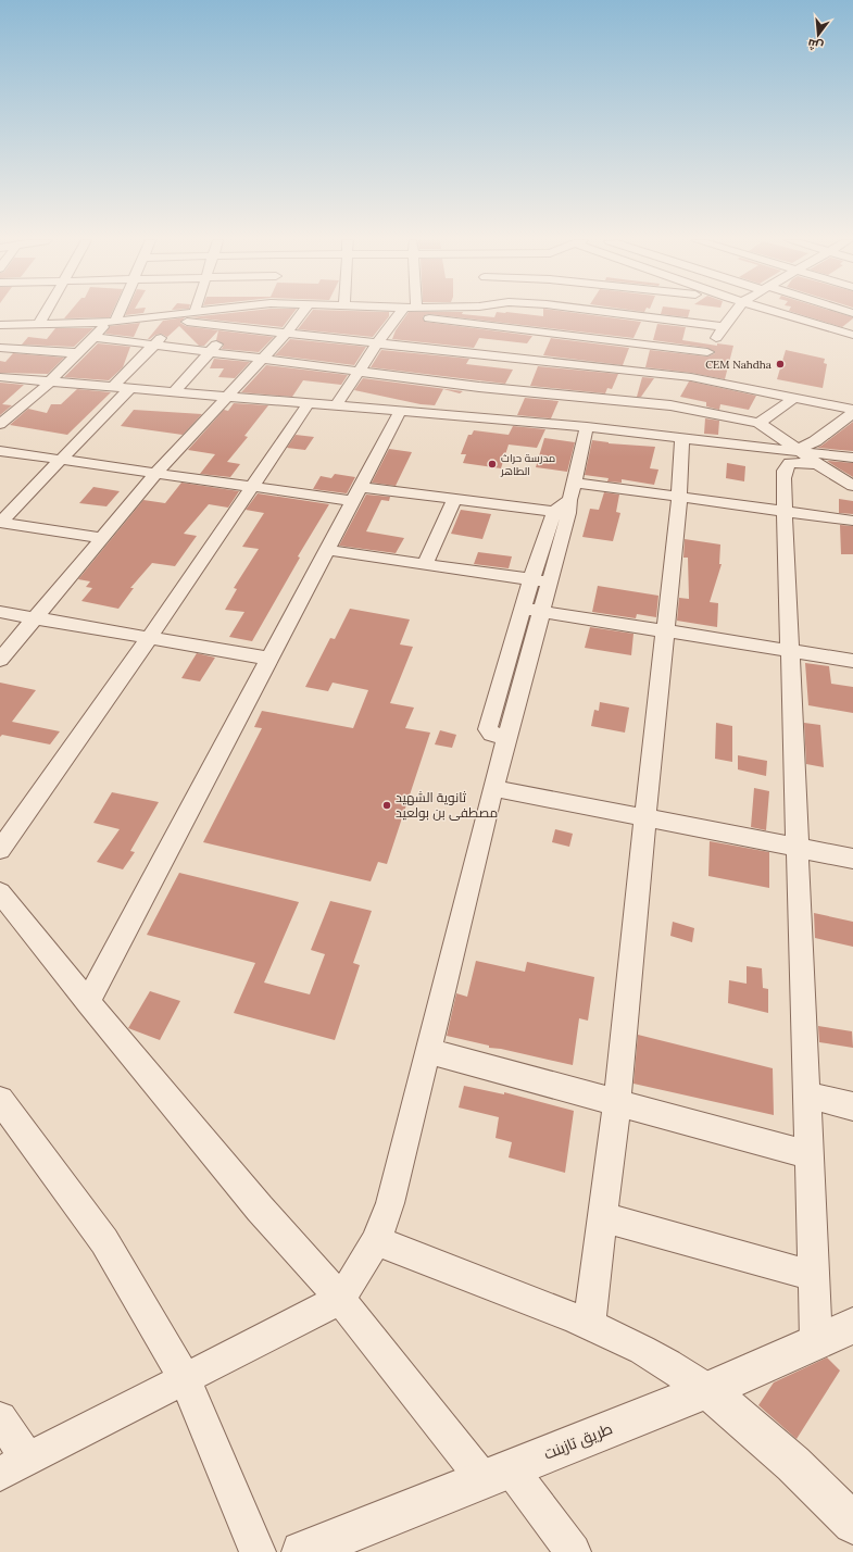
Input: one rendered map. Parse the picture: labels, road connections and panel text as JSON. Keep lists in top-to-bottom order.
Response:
{
  "streets": {
    "street": ["طريق تازبنت"]
  },
  "places": ["CEM Nahdha", "مدرسة حراث الطاهر", "ثانوية الشهيد مصطفى بن بولعيد"],
  "north": "bottom"
}
